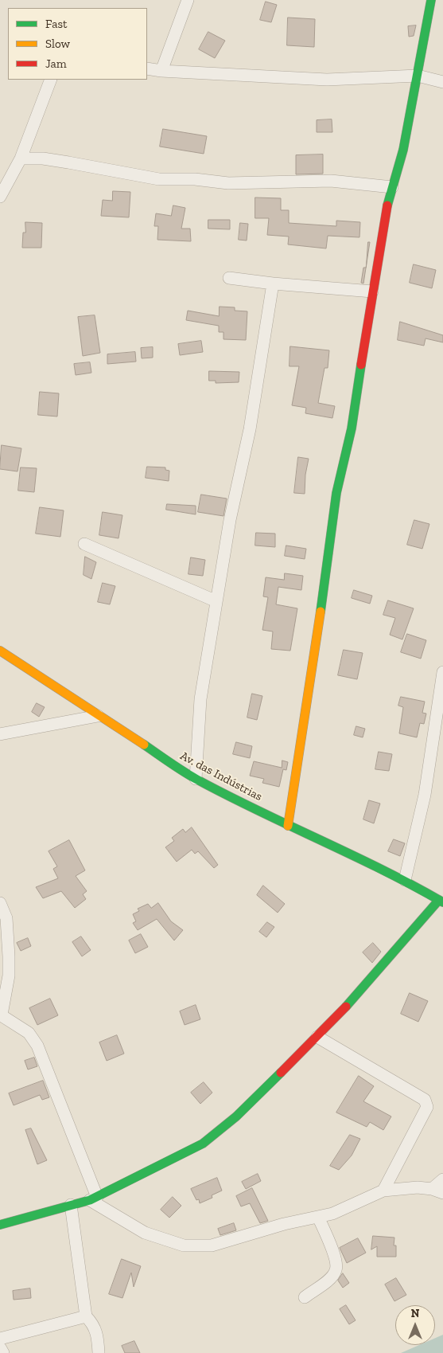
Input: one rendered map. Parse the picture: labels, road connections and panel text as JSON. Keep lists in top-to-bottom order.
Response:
{
  "streets": {
    "street": ["Av. das Indústrias"]
  },
  "legend": ["Fast", "Slow", "Jam"],
  "north": "top"
}
